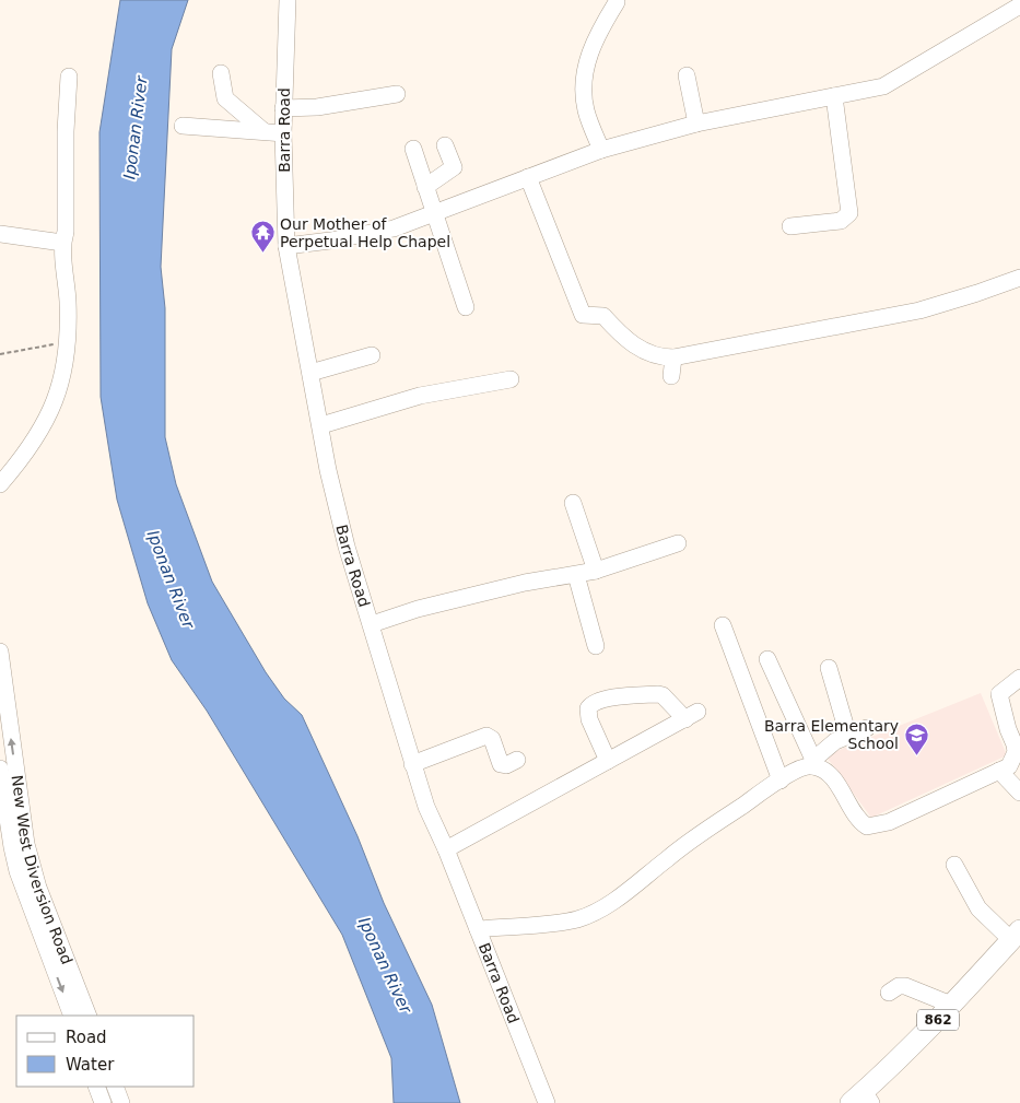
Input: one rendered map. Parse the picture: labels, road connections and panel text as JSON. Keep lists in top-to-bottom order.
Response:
{
  "streets": {
    "main road": ["862"],
    "street": ["Barra Road", "New West Diversion Road"]
  },
  "water": ["Iponan River"],
  "places": {
    "temple": ["Our Mother of Perpetual Help Chapel"],
    "school or university": ["Barra Elementary School"]
  },
  "legend": ["Road", "Water"]
}
